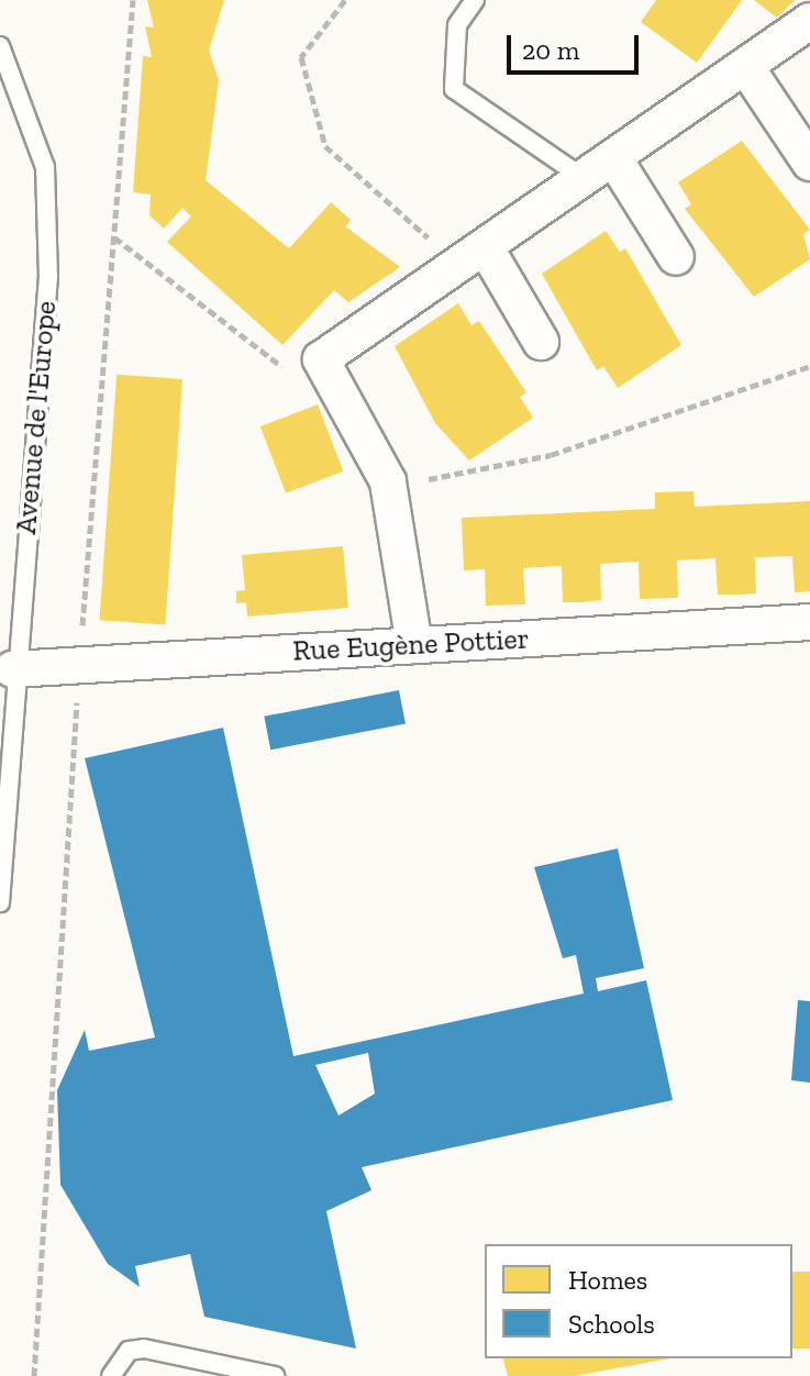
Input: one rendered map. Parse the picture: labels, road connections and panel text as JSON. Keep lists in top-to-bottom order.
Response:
{
  "streets": {
    "street": ["Rue Eugène Pottier"],
    "lane": ["Avenue de l'Europe"]
  },
  "crossings": [
    ["Avenue de l'Europe", "Rue Eugène Pottier"]
  ],
  "legend": ["Homes", "Schools"],
  "scale_bar": "20 m"
}
